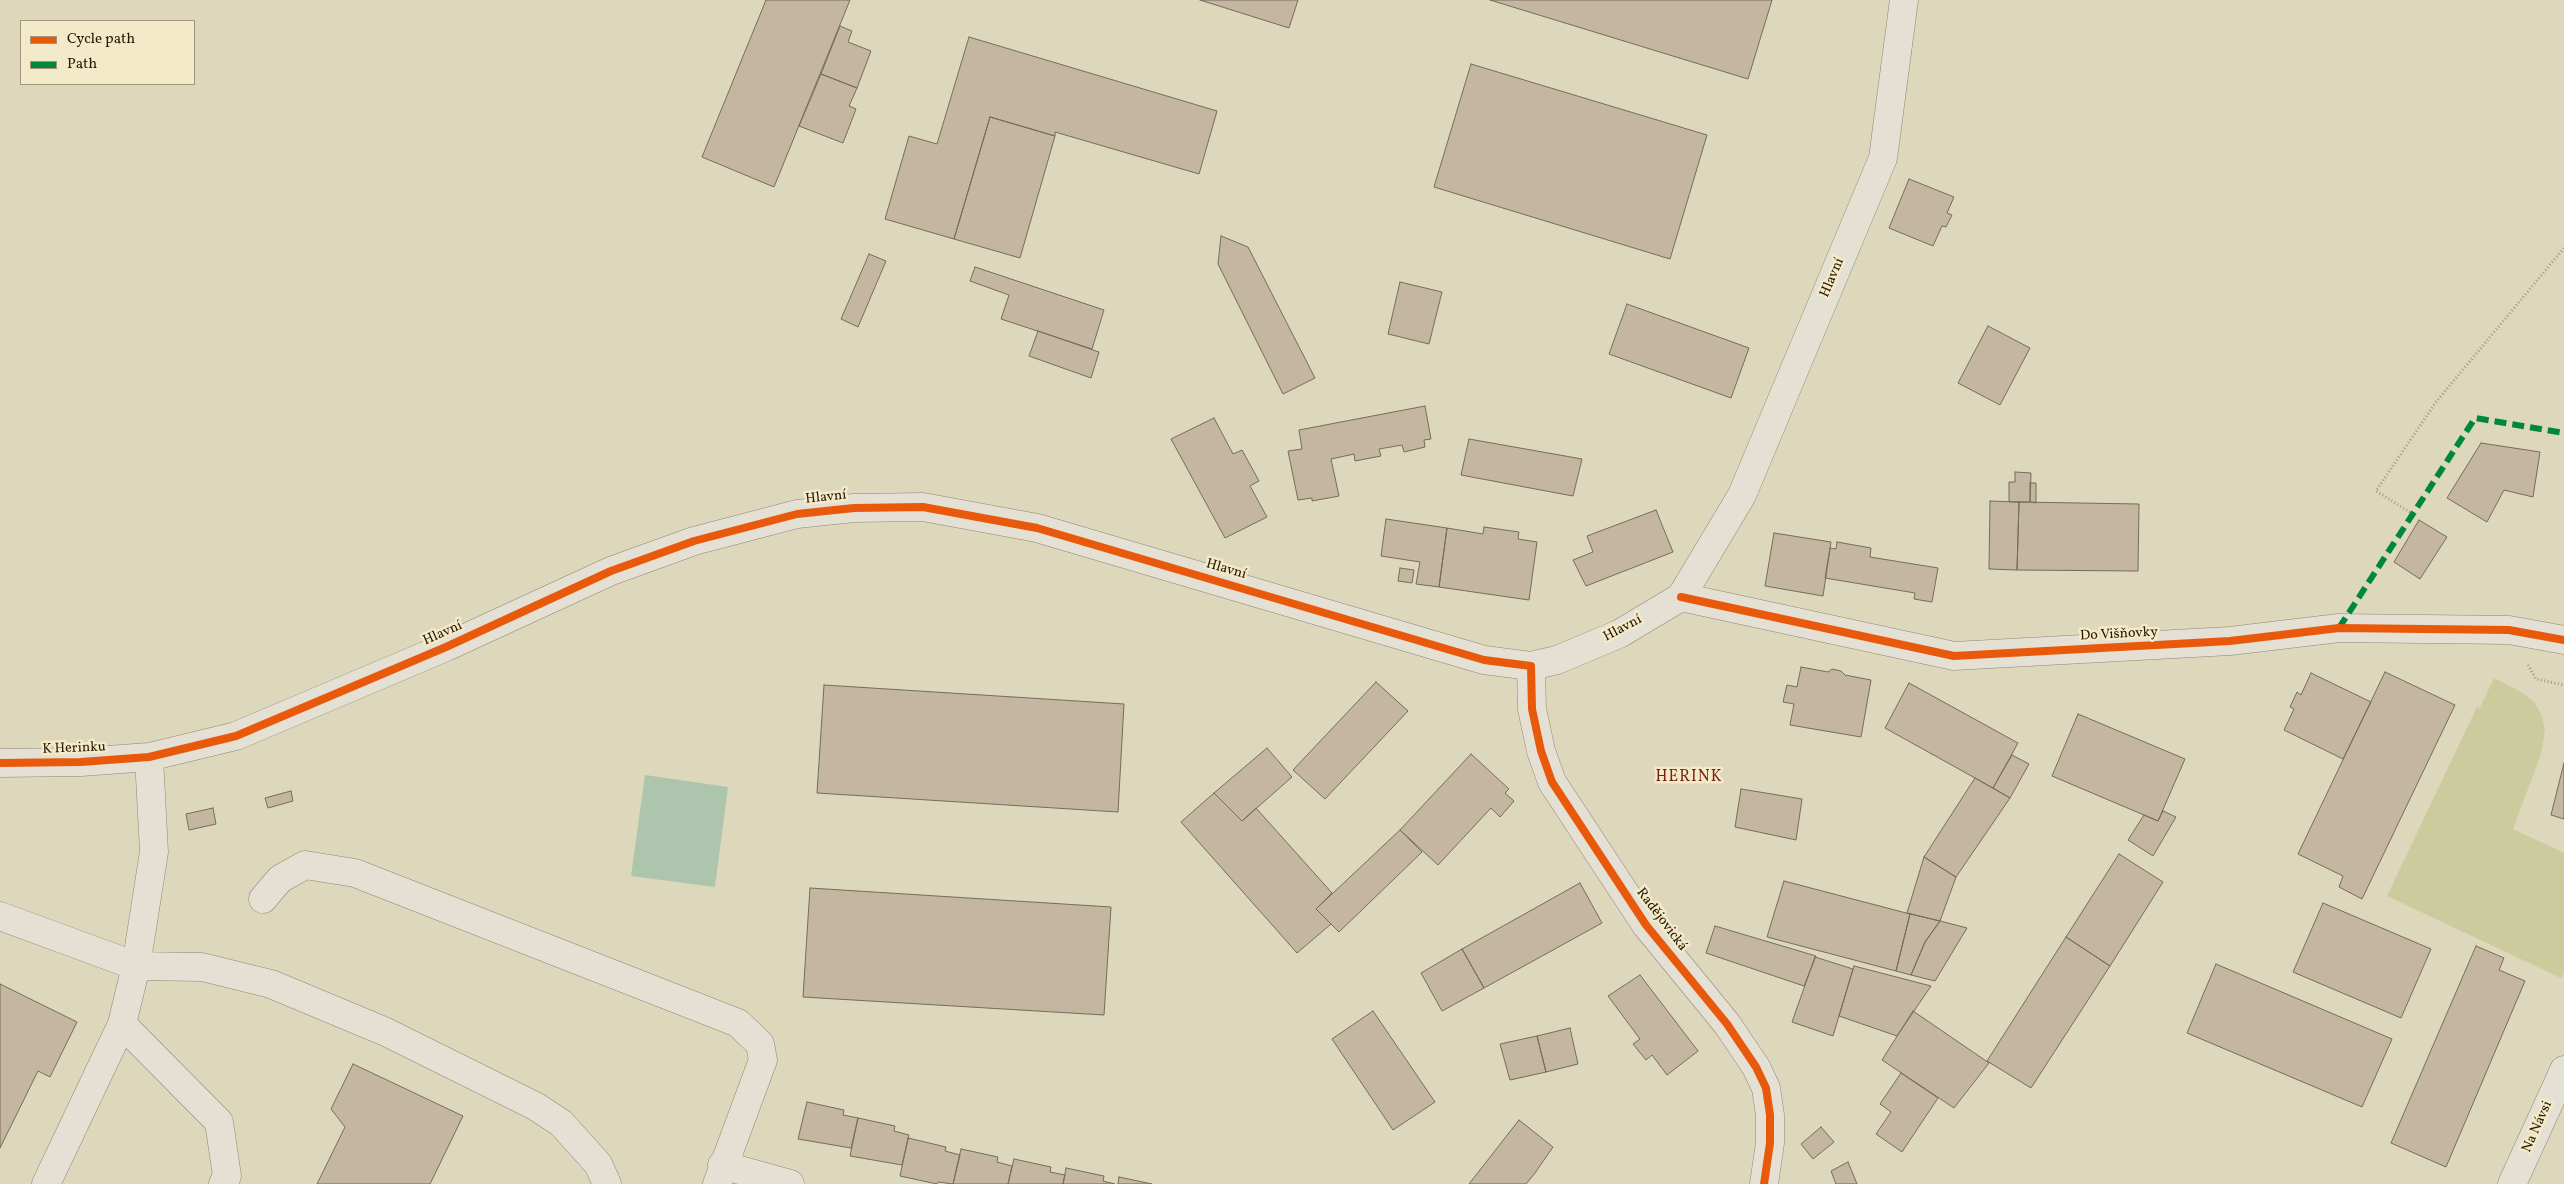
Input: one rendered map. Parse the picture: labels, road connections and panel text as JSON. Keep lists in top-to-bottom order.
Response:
{
  "streets": {
    "street": [
      "Hlavní",
      "Do Višňovky",
      "K Herinku",
      "Radějovická",
      "Na Návsi"
    ]
  },
  "crossings": [
    ["Hlavní", "Do Višňovky"],
    ["Hlavní", "K Herinku"],
    ["Hlavní", "Radějovická"]
  ],
  "districts": ["HERINK"],
  "legend": ["Cycle path", "Path"]
}
